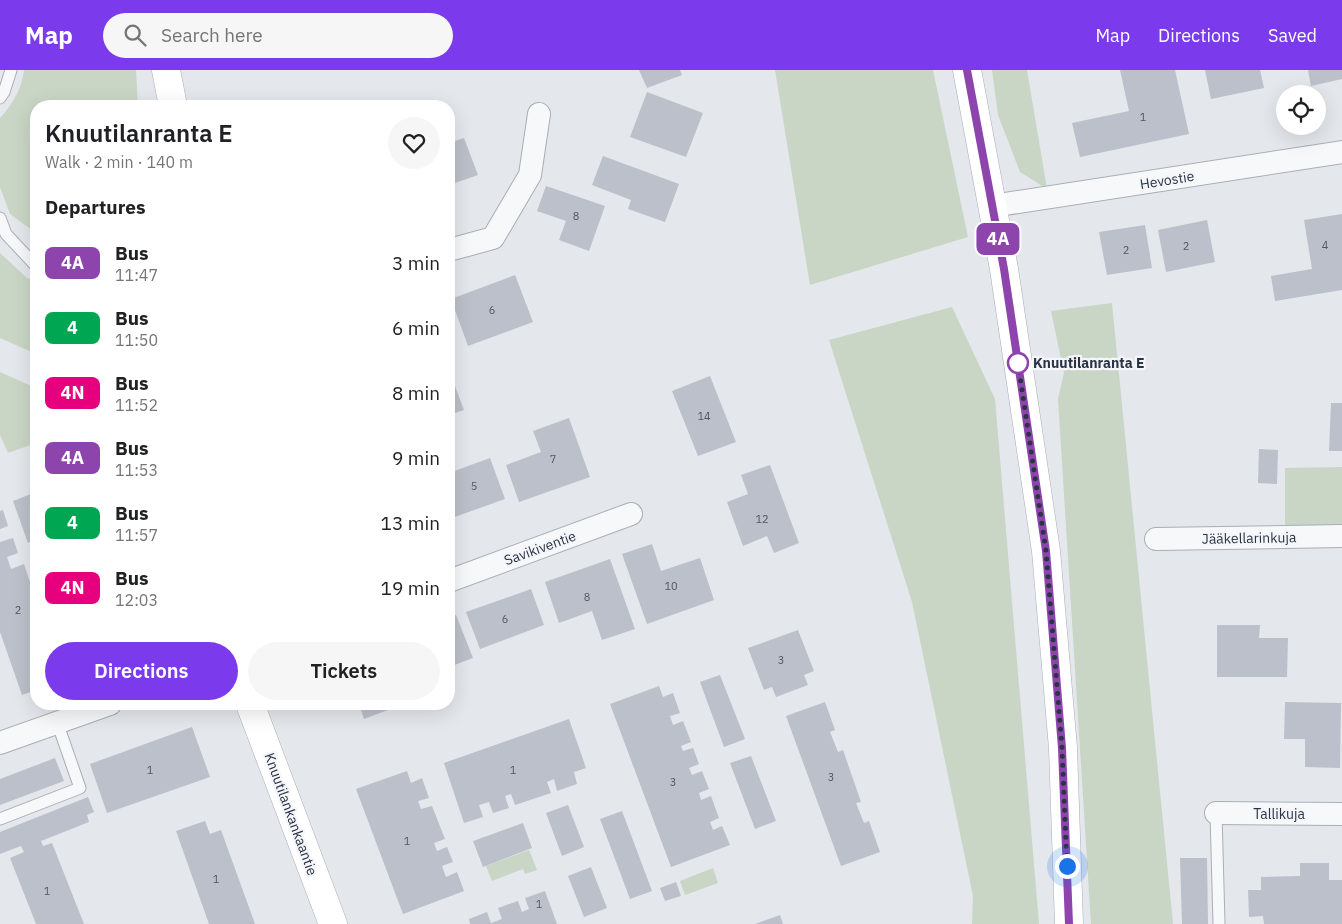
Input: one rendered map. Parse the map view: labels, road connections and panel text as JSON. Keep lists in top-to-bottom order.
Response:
{
  "streets": {
    "main road": ["Knuutilankankaantie"],
    "street": [
      "Hevostie",
      "Jääkellarinkuja",
      "Savikiventie",
      "Tallikuja"
    ]
  },
  "places": ["Knuutilanranta E"],
  "lines": ["bus line 4A"],
  "house_numbers": [
    "1",
    "8",
    "4",
    "2",
    "2",
    "6",
    "14",
    "7",
    "5",
    "12",
    "10",
    "8",
    "2",
    "6",
    "3",
    "1",
    "1",
    "3",
    "3",
    "1",
    "1",
    "1",
    "1"
  ],
  "page": {
    "header": "Map",
    "search": "Search here",
    "nav": ["Map", "Directions", "Saved"],
    "on_map": "4A",
    "heading": [
      ["Knuutilanranta E", "Walk · 2 min · 140 m"],
      "Departures"
    ],
    "list": [
      {
        "mark": "4A",
        "name": "Bus",
        "note": "11:47",
        "value": "3 min"
      },
      {
        "mark": "4",
        "name": "Bus",
        "note": "11:50",
        "value": "6 min"
      },
      {
        "mark": "4N",
        "name": "Bus",
        "note": "11:52",
        "value": "8 min"
      },
      {
        "mark": "4A",
        "name": "Bus",
        "note": "11:53",
        "value": "9 min"
      },
      {
        "mark": "4",
        "name": "Bus",
        "note": "11:57",
        "value": "13 min"
      },
      {
        "mark": "4N",
        "name": "Bus",
        "note": "12:03",
        "value": "19 min"
      }
    ],
    "buttons": ["Directions", "Tickets"]
  }
}
